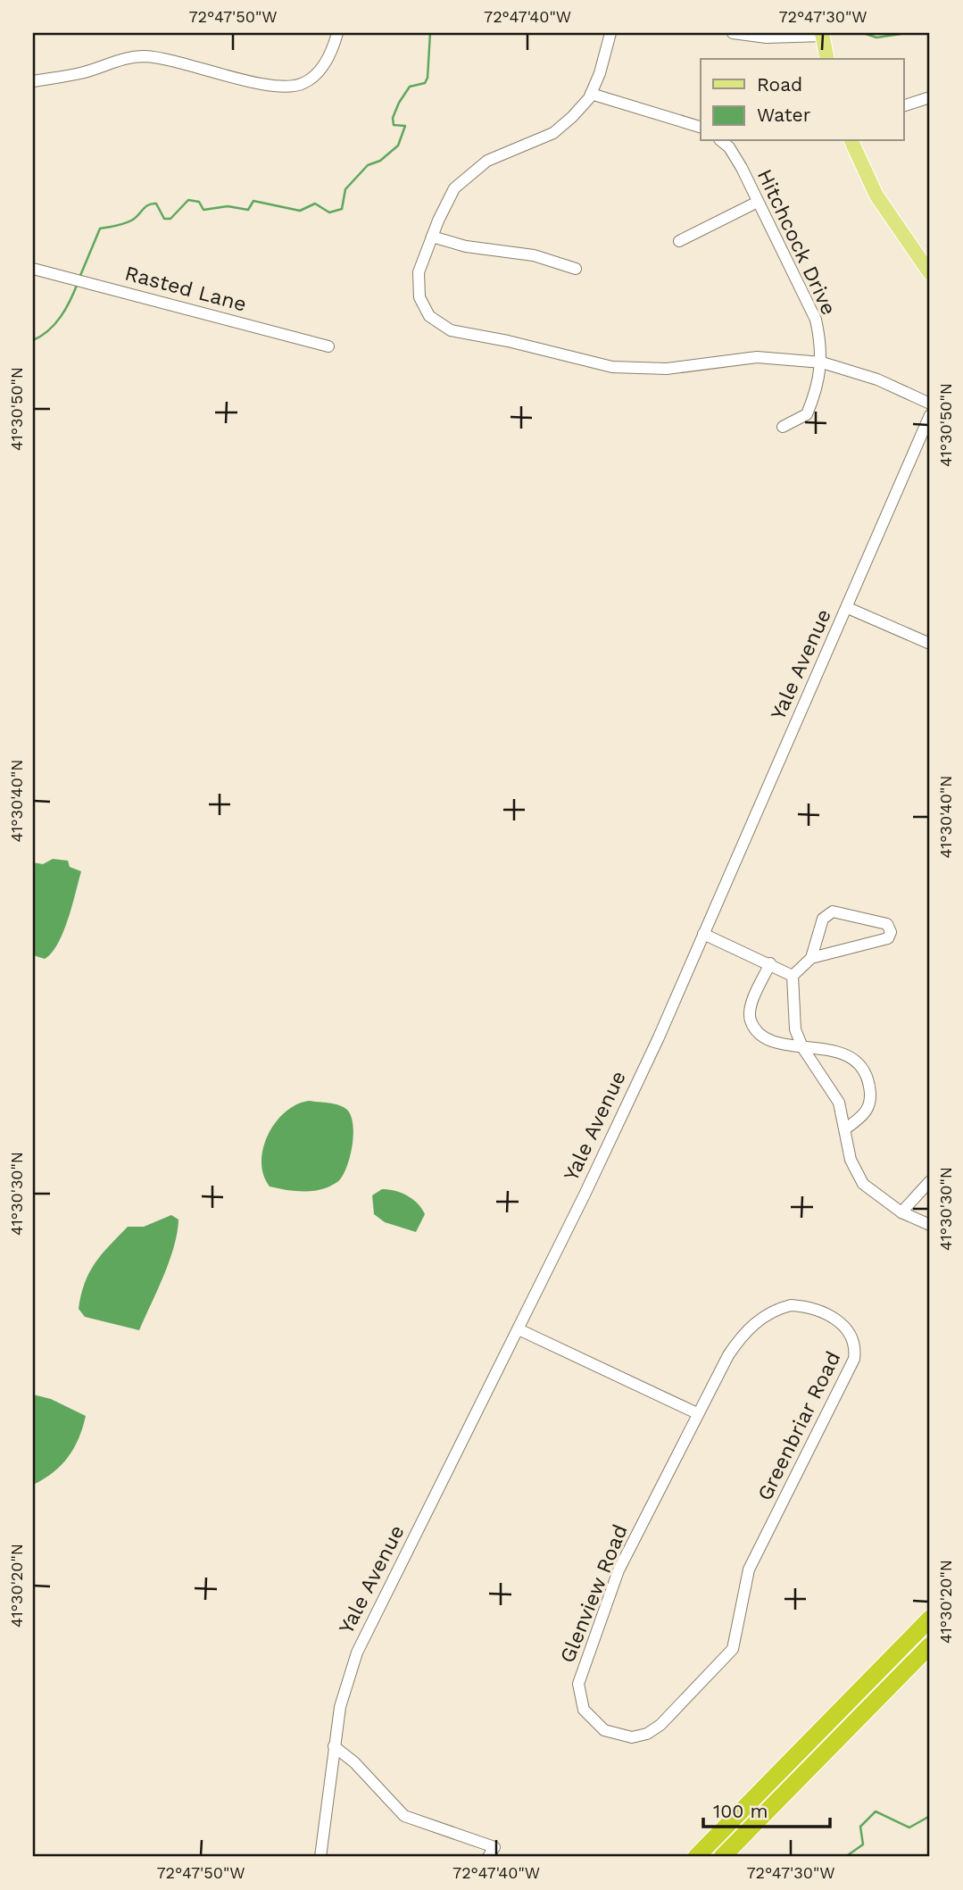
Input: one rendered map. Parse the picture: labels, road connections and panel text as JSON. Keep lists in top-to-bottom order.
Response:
{
  "streets": {
    "street": [
      "Hitchcock Drive",
      "Rasted Lane",
      "Yale Avenue",
      "Greenbriar Road",
      "Glenview Road"
    ]
  },
  "crossings": [
    ["Greenbriar Road", "Glenview Road"]
  ],
  "legend": ["Road", "Water"],
  "scale_bar": "100 m",
  "coordinates": [
    "72°47'50\"W",
    "72°47'40\"W",
    "72°47'30\"W",
    "41°30'50\"N",
    "41°30'40\"N",
    "41°30'30\"N",
    "41°30'20\"N"
  ]
}
